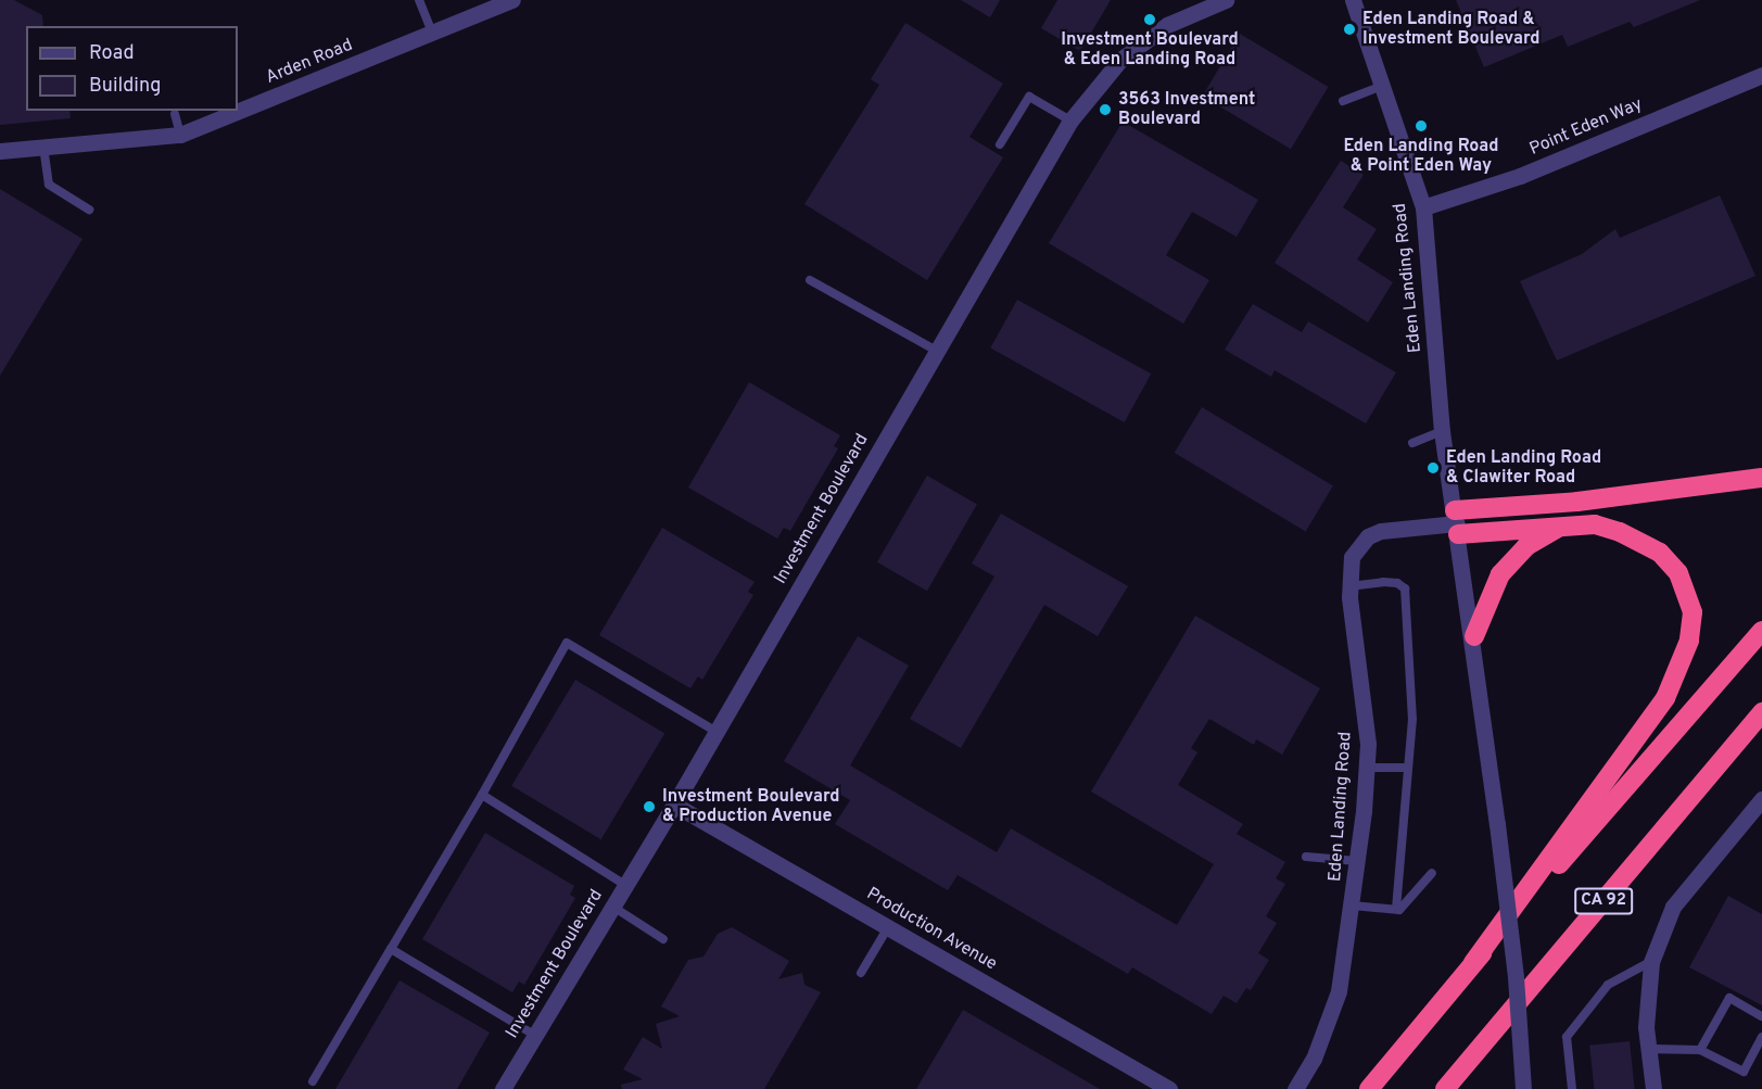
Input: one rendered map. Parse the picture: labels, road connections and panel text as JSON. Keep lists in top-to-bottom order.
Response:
{
  "streets": {
    "highway": ["CA 92"],
    "street": [
      "Arden Road",
      "Point Eden Way",
      "Eden Landing Road",
      "Investment Boulevard",
      "Production Avenue"
    ]
  },
  "crossings": [
    ["Point Eden Way", "Eden Landing Road"],
    ["Investment Boulevard", "Production Avenue"]
  ],
  "places": [
    "Investment Boulevard & Eden Landing Road",
    "Eden Landing Road & Investment Boulevard",
    "3563 Investment Boulevard",
    "Eden Landing Road & Point Eden Way",
    "Eden Landing Road & Clawiter Road",
    "Investment Boulevard & Production Avenue"
  ],
  "legend": ["Road", "Building"]
}
